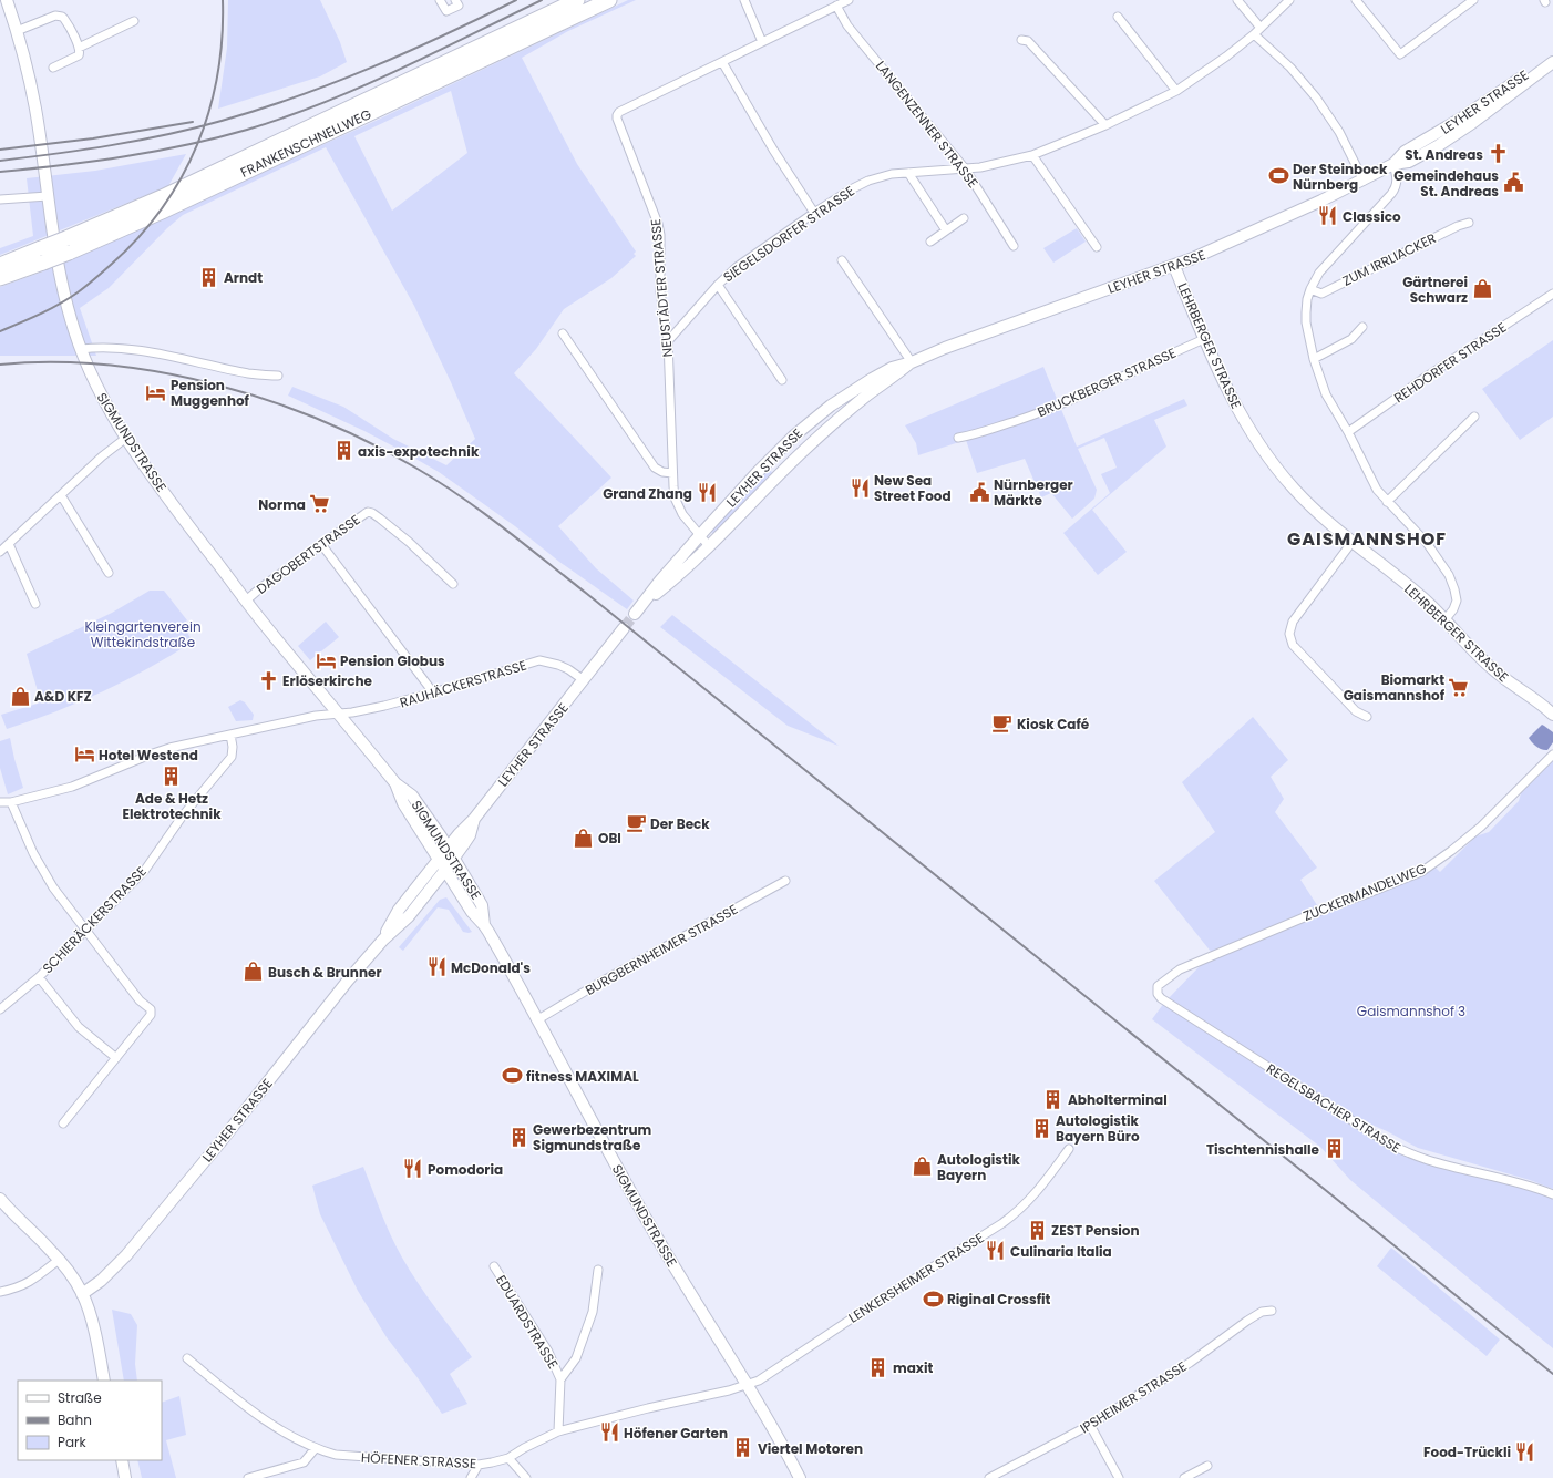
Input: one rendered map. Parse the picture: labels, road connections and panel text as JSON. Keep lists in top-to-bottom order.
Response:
{
  "streets": {
    "highway": ["FRANKENSCHNELLWEG"],
    "main road": ["LEYHER STRASSE", "LEHRBERGER STRASSE", "SIGMUNDSTRASSE"],
    "street": [
      "LANGENZENNER STRASSE",
      "SIEGELSDORFER STRASSE",
      "ZUM IRRLIACKER",
      "NEUSTÄDTER STRASSE",
      "REHDORFER STRASSE",
      "BRUCKBERGER STRASSE",
      "DAGOBERTSTRASSE",
      "RAUHÄCKERSTRASSE",
      "ZUCKERMANDELWEG",
      "SCHIERÄCKERSTRASSE",
      "BURGBERNHEIMER STRASSE",
      "REGELSBACHER STRASSE",
      "LENKERSHEIMER STRASSE",
      "EDUARDSTRASSE",
      "IPSHEIMER STRASSE",
      "HÖFENER STRASSE"
    ]
  },
  "crossings": [
    ["LEYHER STRASSE", "NEUSTÄDTER STRASSE"],
    ["LEYHER STRASSE", "LEHRBERGER STRASSE"],
    ["LEYHER STRASSE", "SIGMUNDSTRASSE"],
    ["LEYHER STRASSE", "RAUHÄCKERSTRASSE"],
    ["LANGENZENNER STRASSE", "SIEGELSDORFER STRASSE"],
    ["LANGENZENNER STRASSE", "NEUSTÄDTER STRASSE"],
    ["SIEGELSDORFER STRASSE", "NEUSTÄDTER STRASSE"],
    ["LEHRBERGER STRASSE", "BRUCKBERGER STRASSE"],
    ["SIGMUNDSTRASSE", "DAGOBERTSTRASSE"],
    ["SIGMUNDSTRASSE", "RAUHÄCKERSTRASSE"],
    ["SIGMUNDSTRASSE", "BURGBERNHEIMER STRASSE"],
    ["SIGMUNDSTRASSE", "LENKERSHEIMER STRASSE"],
    ["SIGMUNDSTRASSE", "HÖFENER STRASSE"],
    ["RAUHÄCKERSTRASSE", "SCHIERÄCKERSTRASSE"],
    ["ZUCKERMANDELWEG", "REGELSBACHER STRASSE"],
    ["LENKERSHEIMER STRASSE", "HÖFENER STRASSE"],
    ["EDUARDSTRASSE", "HÖFENER STRASSE"]
  ],
  "districts": ["GAISMANNSHOF"],
  "parks": ["Kleingartenverein Wittekindstraße", "Gaismannshof 3"],
  "places": {
    "church": ["St. Andreas", "Erlöserkirche"],
    "sports": ["Der Steinbock Nürnberg", "fitness MAXIMAL", "Riginal Crossfit"],
    "public building": ["Gemeindehaus St. Andreas", "Nürnberger Märkte"],
    "restaurant": [
      "Classico",
      "New Sea Street Food",
      "Grand Zhang",
      "McDonald's",
      "Pomodoria",
      "Culinaria Italia",
      "Höfener Garten",
      "Food-Trückli"
    ],
    "building": [
      "Arndt",
      "axis-expotechnik",
      "Ade & Hetz Elektrotechnik",
      "Abholterminal",
      "Autologistik Bayern Büro",
      "Gewerbezentrum Sigmundstraße",
      "Tischtennishalle",
      "ZEST Pension",
      "maxit",
      "Viertel Motoren"
    ],
    "shop": [
      "Gärtnerei Schwarz",
      "A&D KFZ",
      "OBI",
      "Busch & Brunner",
      "Autologistik Bayern"
    ],
    "hotel": ["Pension Muggenhof", "Pension Globus", "Hotel Westend"],
    "supermarket": ["Norma", "Biomarkt Gaismannshof"],
    "cafe": ["Kiosk Café", "Der Beck"]
  },
  "legend": ["Straße", "Bahn", "Park"]
}
